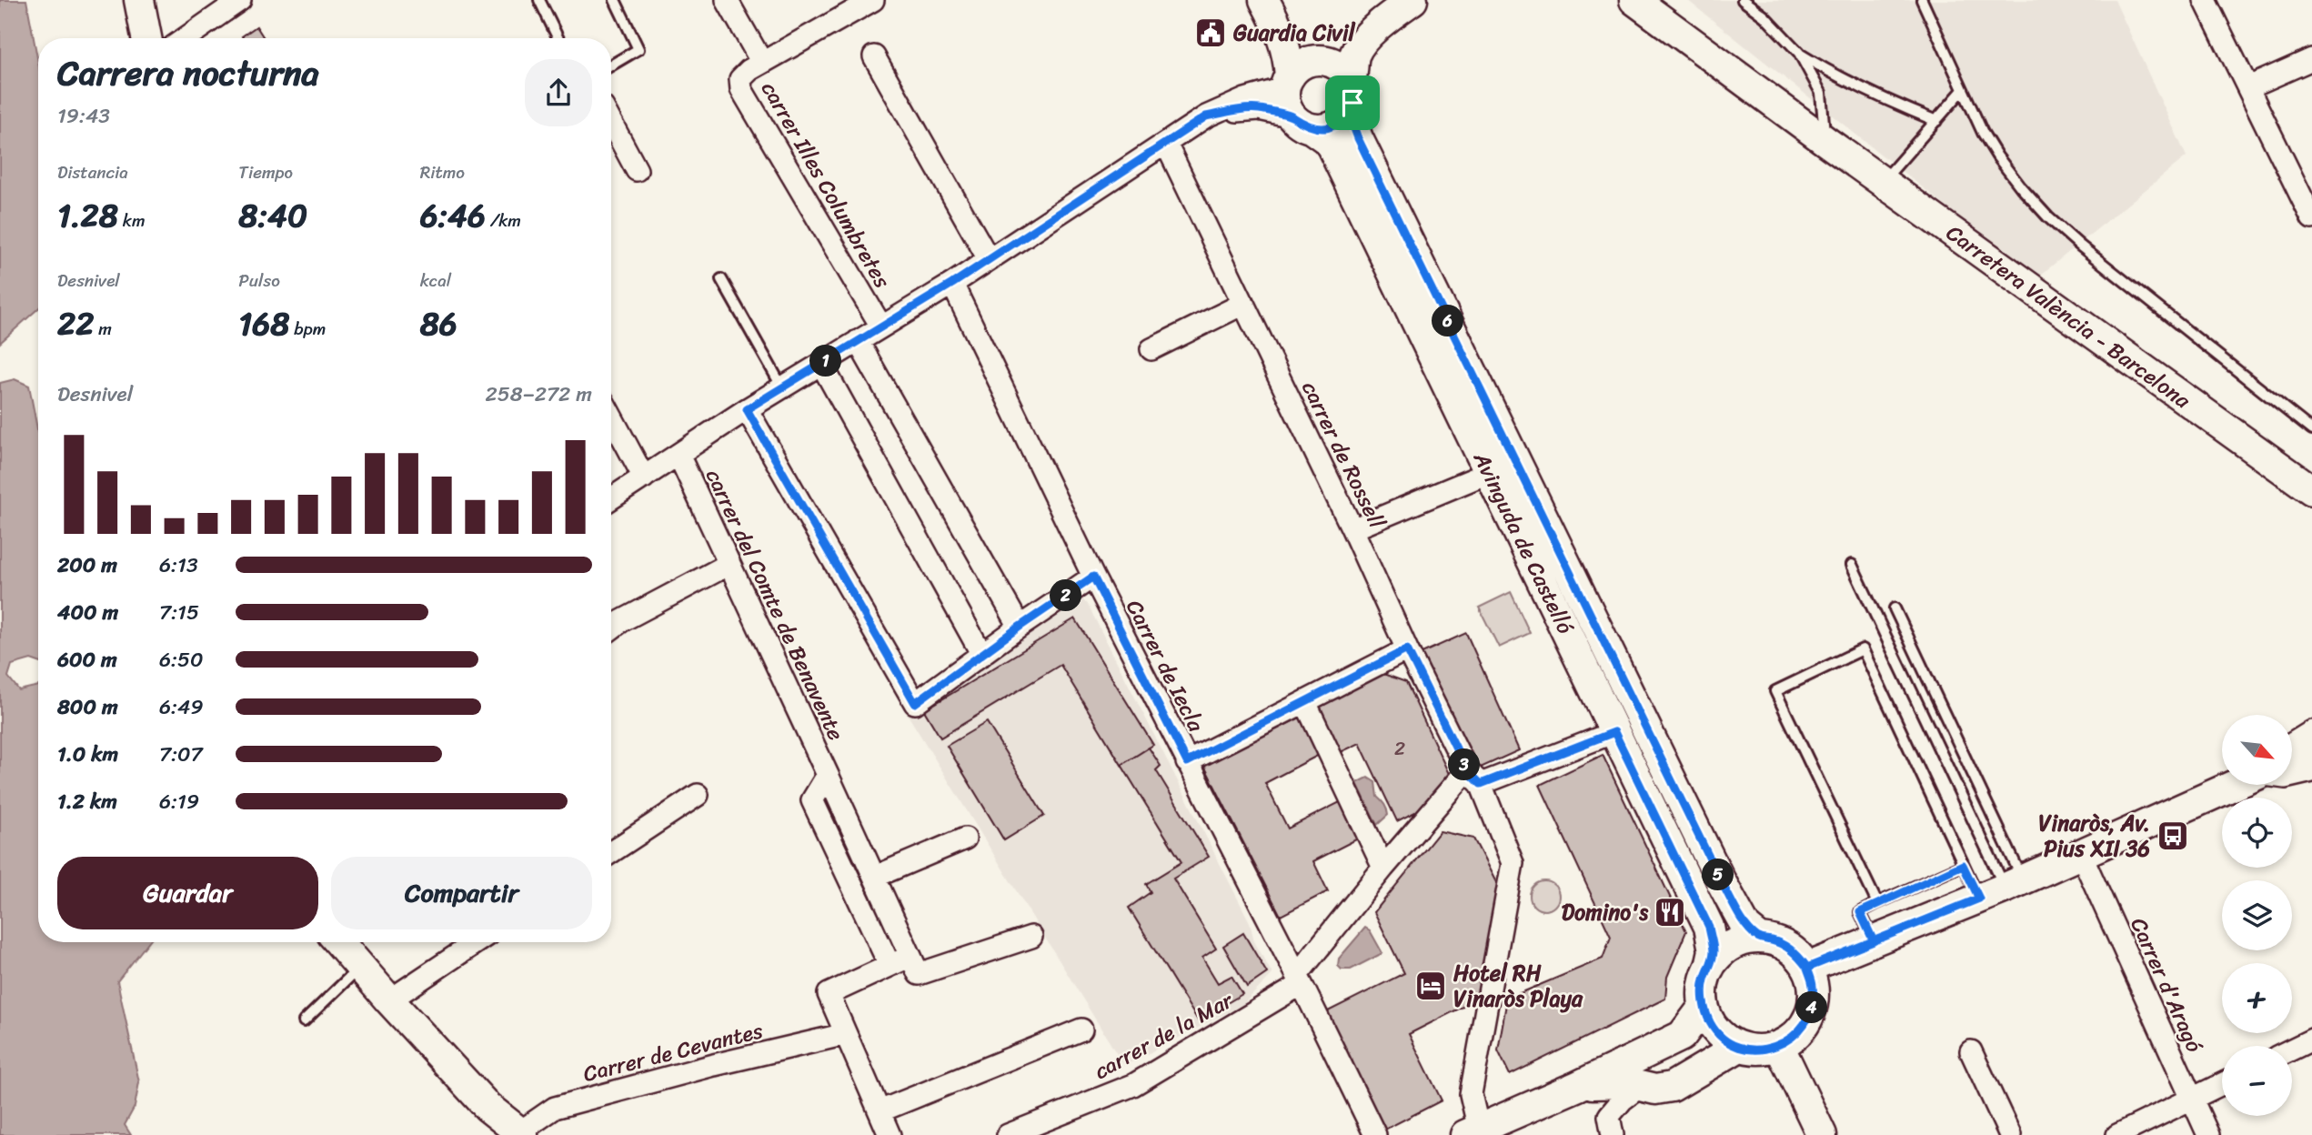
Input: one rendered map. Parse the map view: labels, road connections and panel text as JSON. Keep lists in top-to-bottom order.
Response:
{
  "streets": {
    "street": [
      "carrer Illes Columbretes",
      "Carretera València - Barcelona",
      "carrer de Rossell",
      "Avinguda de Castelló",
      "carrer del Comte de Benavente",
      "Carrer de Iecla",
      "Carrer d'Aragó",
      "carrer de la Mar",
      "Carrer de Cevantes"
    ]
  },
  "crossings": [
    ["carrer de Rossell", "carrer de la Mar"],
    ["Avinguda de Castelló", "carrer de la Mar"],
    ["Carrer de Iecla", "carrer de la Mar"]
  ],
  "places": {
    "public building": ["Guardia Civil"],
    "bus stop": ["Vinaròs, Av. Pius XII 36"],
    "restaurant": ["Domino's"],
    "hotel": ["Hotel RH Vinaròs Playa"]
  },
  "house_numbers": ["2"],
  "north": "bottom right",
  "page": {
    "heading": ["Carrera nocturna", "19:43"],
    "stats": [
      ["Distancia", "1.28 km"],
      ["Tiempo", "8:40"],
      ["Ritmo", "6:46 /km"],
      ["Desnivel", "22 m"],
      ["Pulso", "168 bpm"],
      ["kcal", "86"]
    ],
    "pins": [
      "6",
      "1",
      "2",
      "3",
      "5",
      "4"
    ],
    "chart": ["Desnivel", "258–272 m"],
    "list": [
      {
        "name": "200 m",
        "note": "6:13"
      },
      {
        "name": "400 m",
        "note": "7:15"
      },
      {
        "name": "600 m",
        "note": "6:50"
      },
      {
        "name": "800 m",
        "note": "6:49"
      },
      {
        "name": "1.0 km",
        "note": "7:07"
      },
      {
        "name": "1.2 km",
        "note": "6:19"
      }
    ],
    "map_buttons": ["+", "−"],
    "buttons": ["Guardar", "Compartir"]
  }
}
